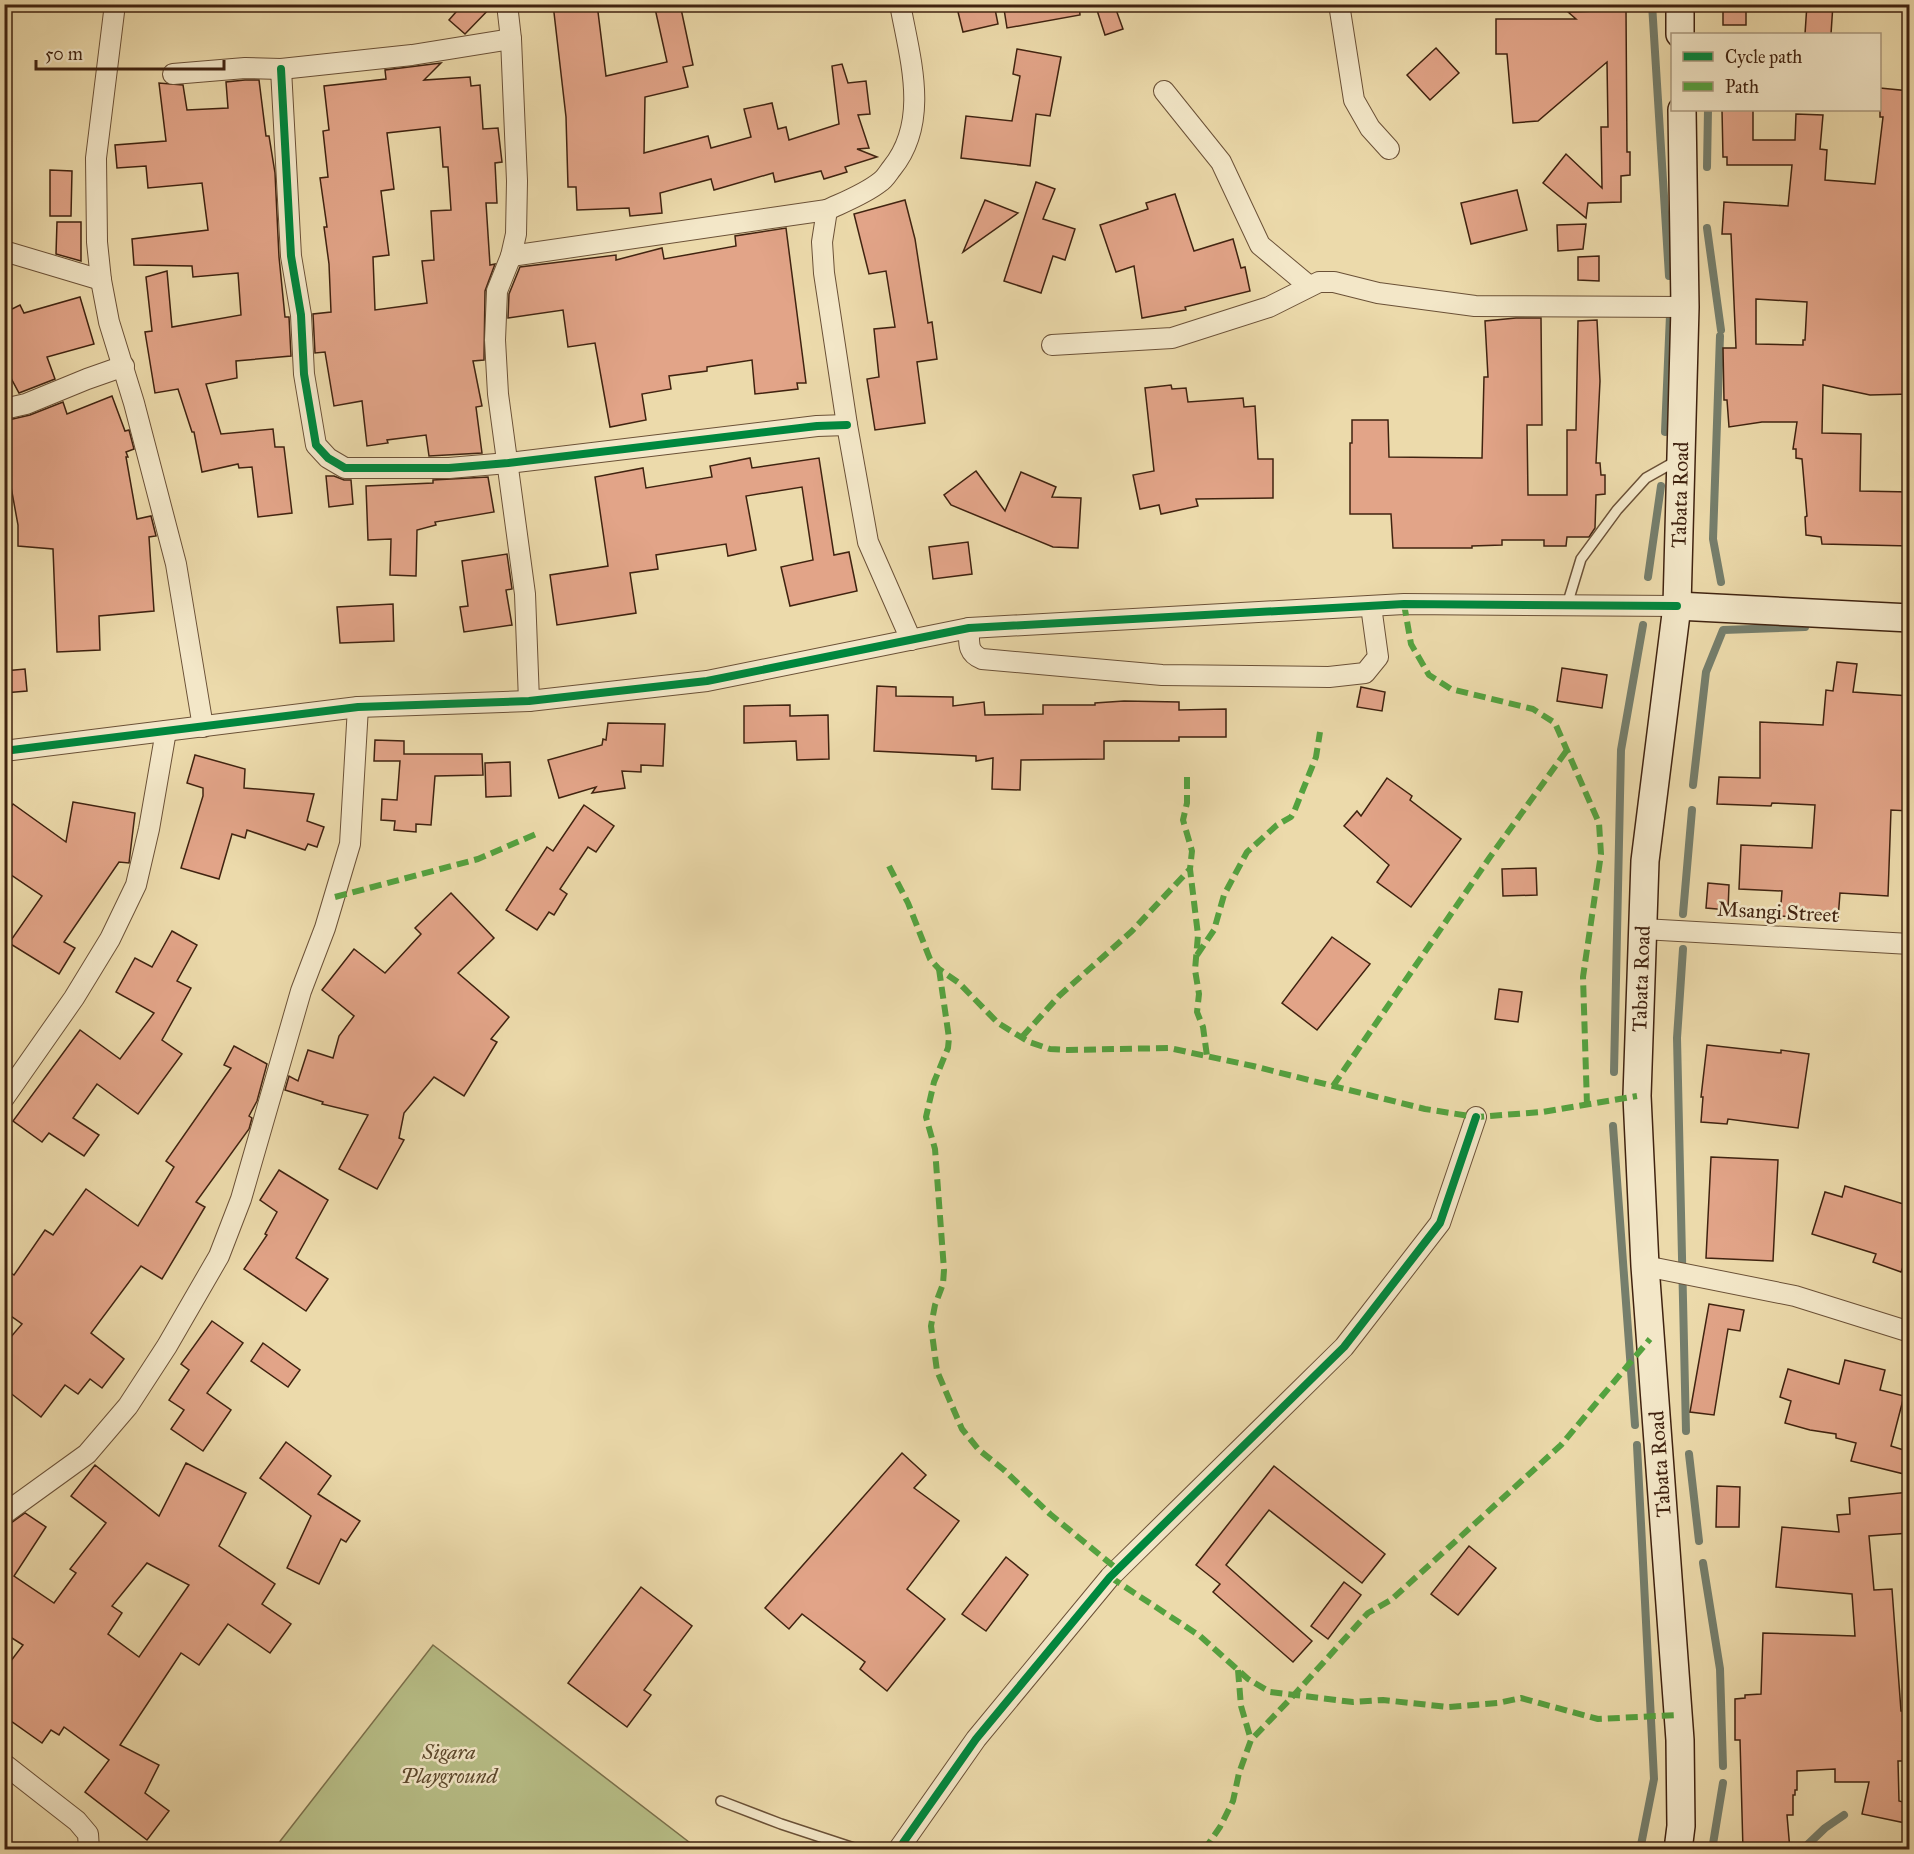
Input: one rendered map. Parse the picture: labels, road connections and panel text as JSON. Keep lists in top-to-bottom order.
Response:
{
  "streets": {
    "main road": ["Tabata Road"],
    "street": ["Msangi Street"]
  },
  "crossings": [
    ["Tabata Road", "Msangi Street"]
  ],
  "parks": ["Sigara Playground"],
  "legend": ["Cycle path", "Path"],
  "scale_bar": "50 m"
}
